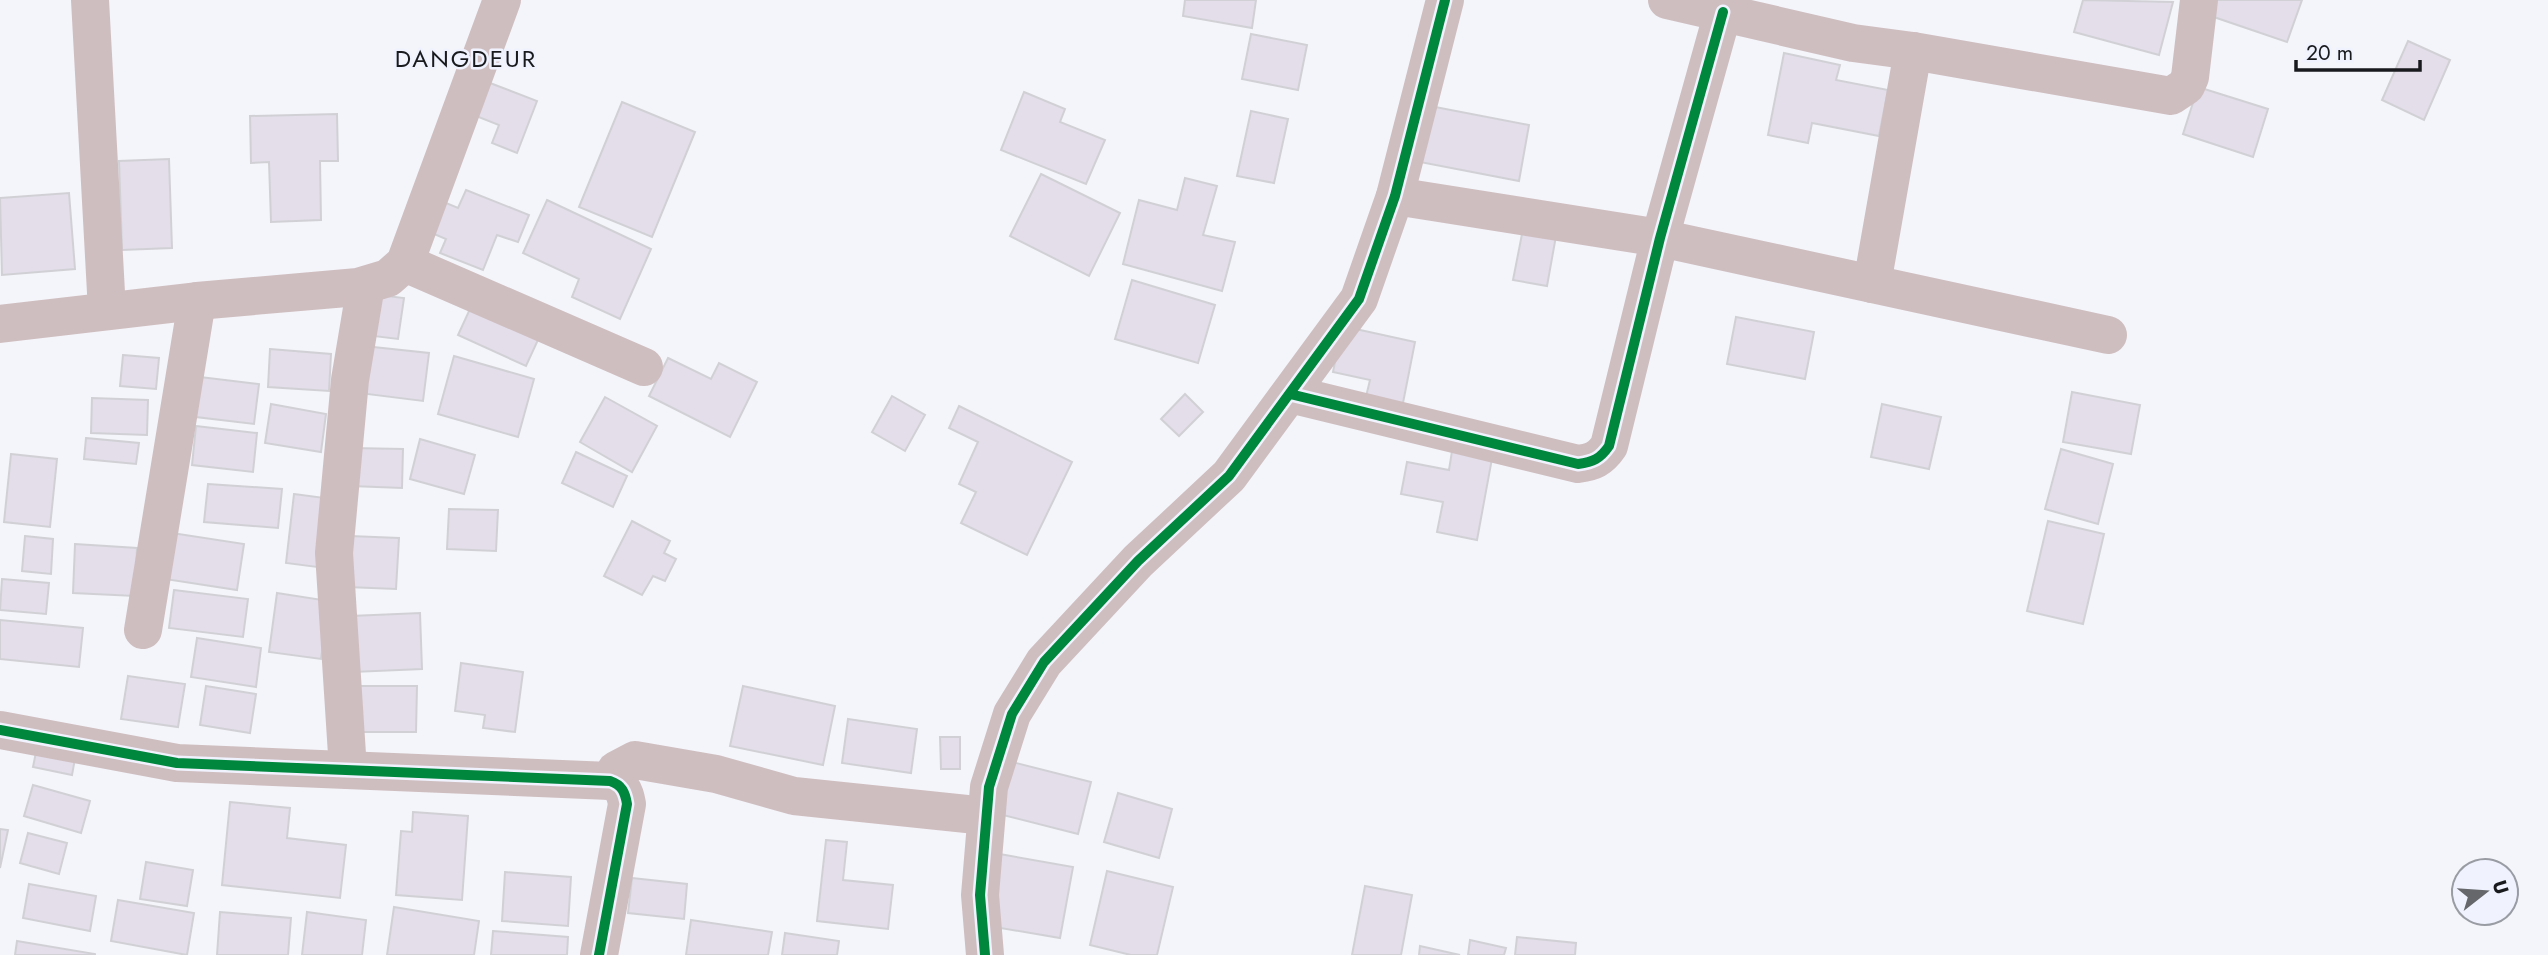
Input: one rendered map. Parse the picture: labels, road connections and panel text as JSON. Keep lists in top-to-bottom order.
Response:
{
  "districts": ["DANGDEUR"],
  "scale_bar": "20 m",
  "north": "right"
}
